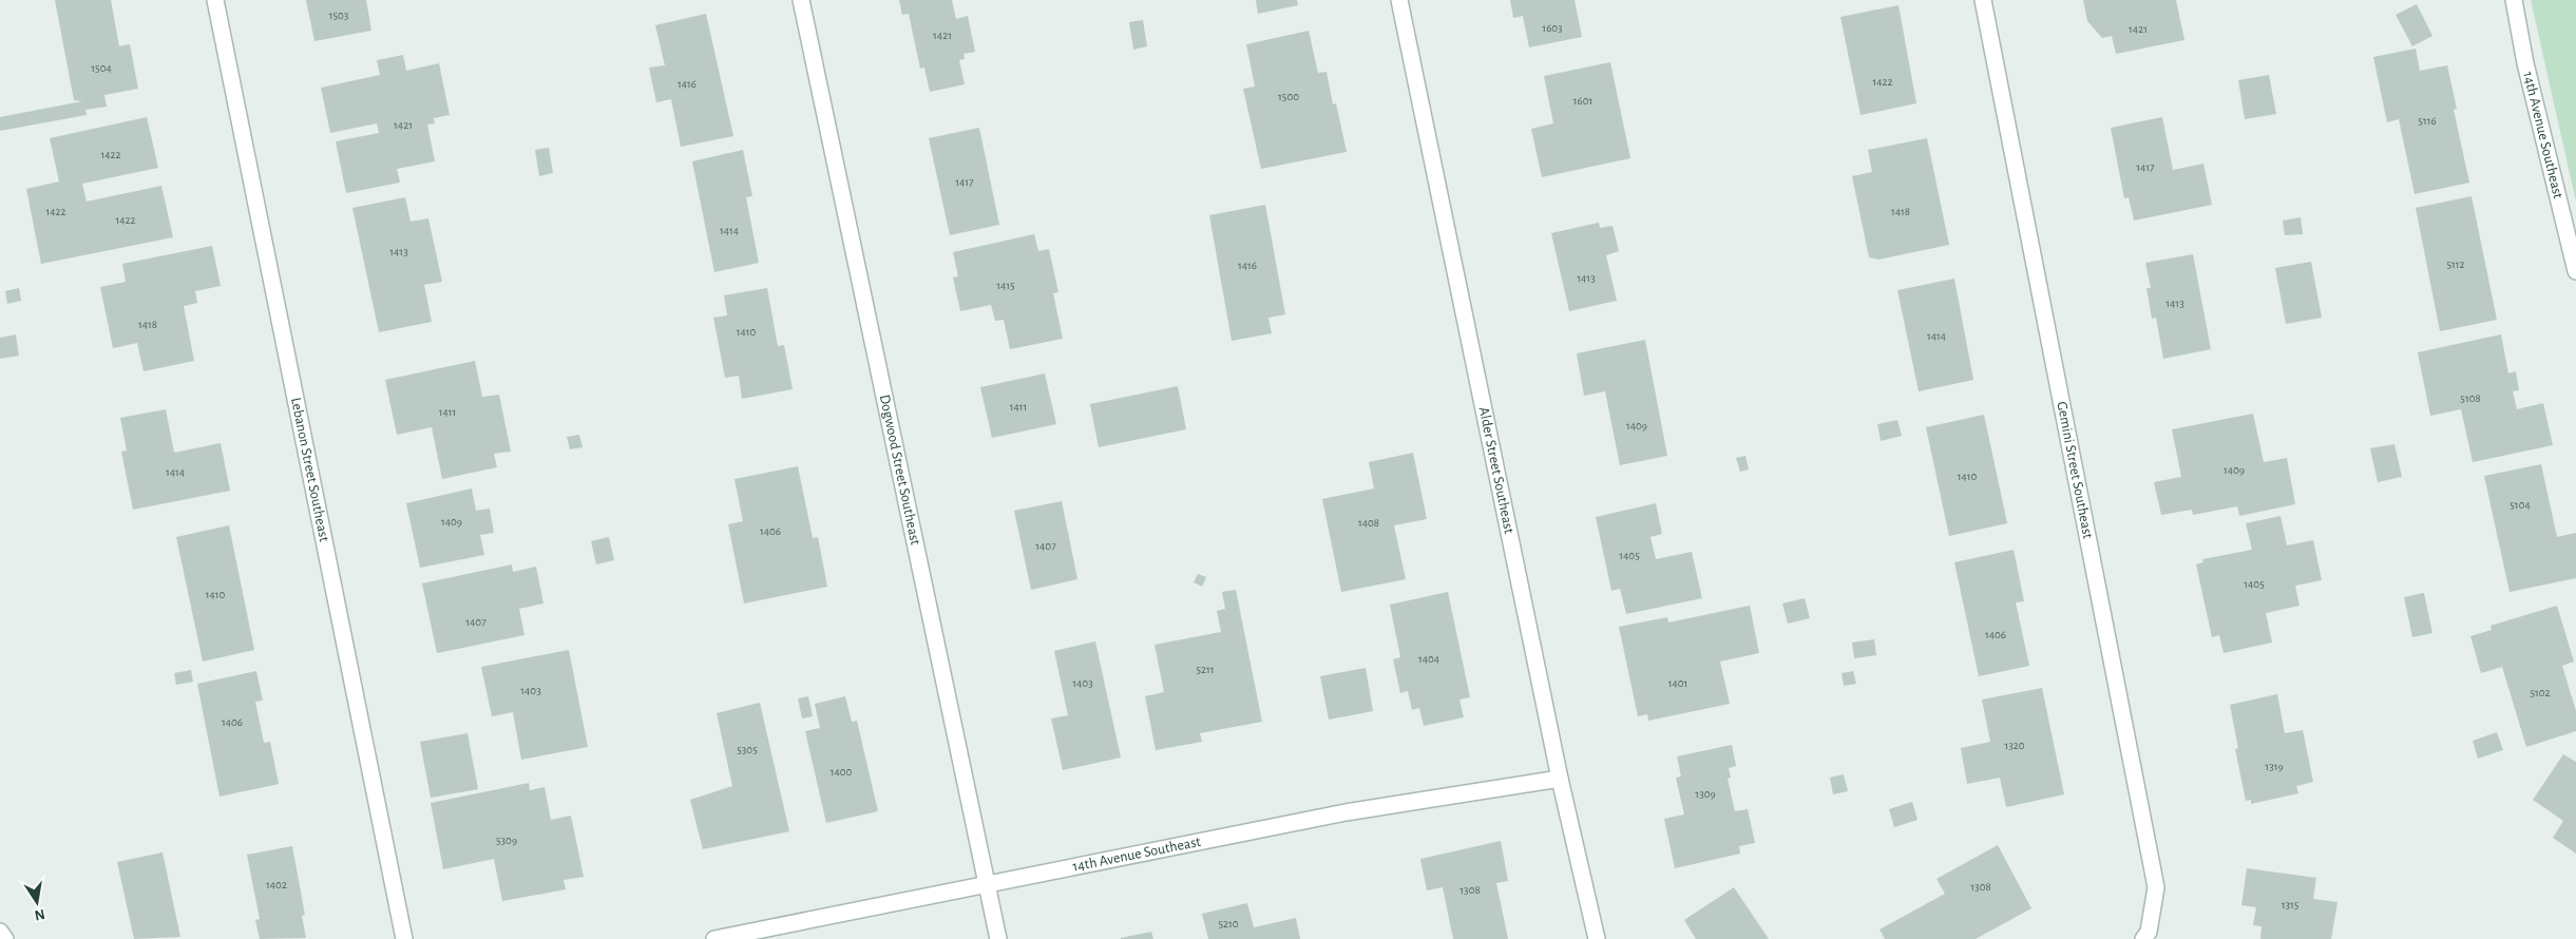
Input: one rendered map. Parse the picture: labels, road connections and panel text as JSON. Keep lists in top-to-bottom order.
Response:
{
  "streets": {
    "street": [
      "14th Avenue Southeast",
      "Lebanon Street Southeast",
      "Dogwood Street Southeast",
      "Alder Street Southeast",
      "Gemini Street Southeast"
    ]
  },
  "crossings": [
    ["14th Avenue Southeast", "Dogwood Street Southeast"],
    ["14th Avenue Southeast", "Alder Street Southeast"]
  ],
  "house_numbers": [
    "1503",
    "1603",
    "1421",
    "1421",
    "1504",
    "1422",
    "1416",
    "1500",
    "1601",
    "5116",
    "1421",
    "1422",
    "1417",
    "1417",
    "1422",
    "1418",
    "1422",
    "1414",
    "1413",
    "5112",
    "1416",
    "1413",
    "1415",
    "1413",
    "1418",
    "1410",
    "1414",
    "5108",
    "1411",
    "1411",
    "1409",
    "1409",
    "1414",
    "1410",
    "5104",
    "1409",
    "1408",
    "1406",
    "1407",
    "1405",
    "1405",
    "1410",
    "1407",
    "1406",
    "1404",
    "5211",
    "1403",
    "1401",
    "1403",
    "5102",
    "1406",
    "1320",
    "5305",
    "1319",
    "1400",
    "1309",
    "5309",
    "1402",
    "1308",
    "1308",
    "1315",
    "5210"
  ],
  "north": "bottom"
}
